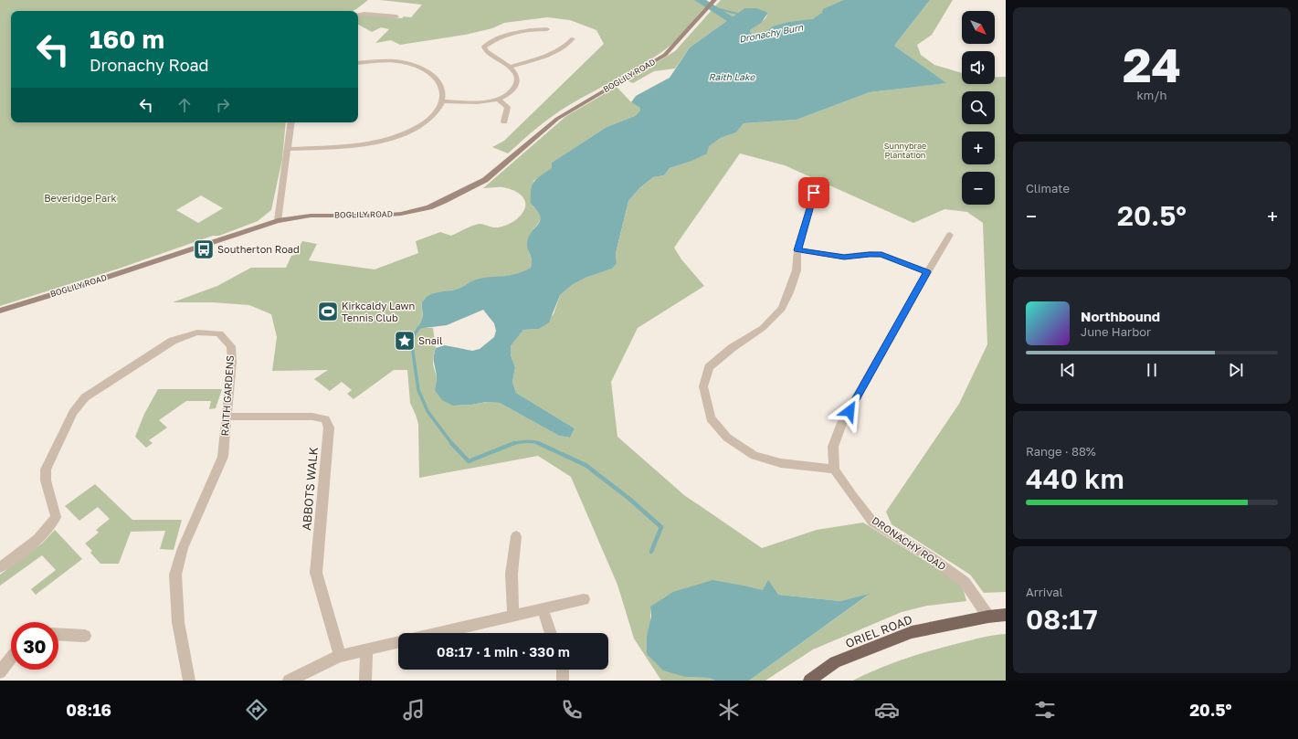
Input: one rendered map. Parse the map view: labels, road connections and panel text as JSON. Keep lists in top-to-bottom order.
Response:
{
  "streets": {
    "main road": ["BOGLILY ROAD", "ORIEL ROAD"],
    "street": ["RAITH GARDENS", "ABBOTS WALK", "DRONACHY ROAD"]
  },
  "crossings": [
    ["RAITH GARDENS", "ABBOTS WALK"],
    ["DRONACHY ROAD", "ORIEL ROAD"]
  ],
  "water": ["Dronachy Burn", "Raith Lake"],
  "parks": ["Sunnybrae Plantation", "Beveridge Park"],
  "places": {
    "bus stop": ["Southerton Road"],
    "sports": ["Kirkcaldy Lawn Tennis Club"],
    "place": ["Snail"]
  },
  "north": "bottom right",
  "page": {
    "tile": [
      ["24", "km/h"],
      "Climate",
      ["Range · 88%", "440 km"],
      ["Arrival", "08:17"]
    ],
    "map_buttons": ["+", "−"],
    "turn": ["160 m", "Dronachy Road"],
    "heat": ["−", "20.5°", "+"],
    "song": ["Northbound", "June Harbor"],
    "limit": "30",
    "trip": "08:17 · 1 min · 330 m",
    "tabs": ["08:16", "20.5°"]
  }
}
